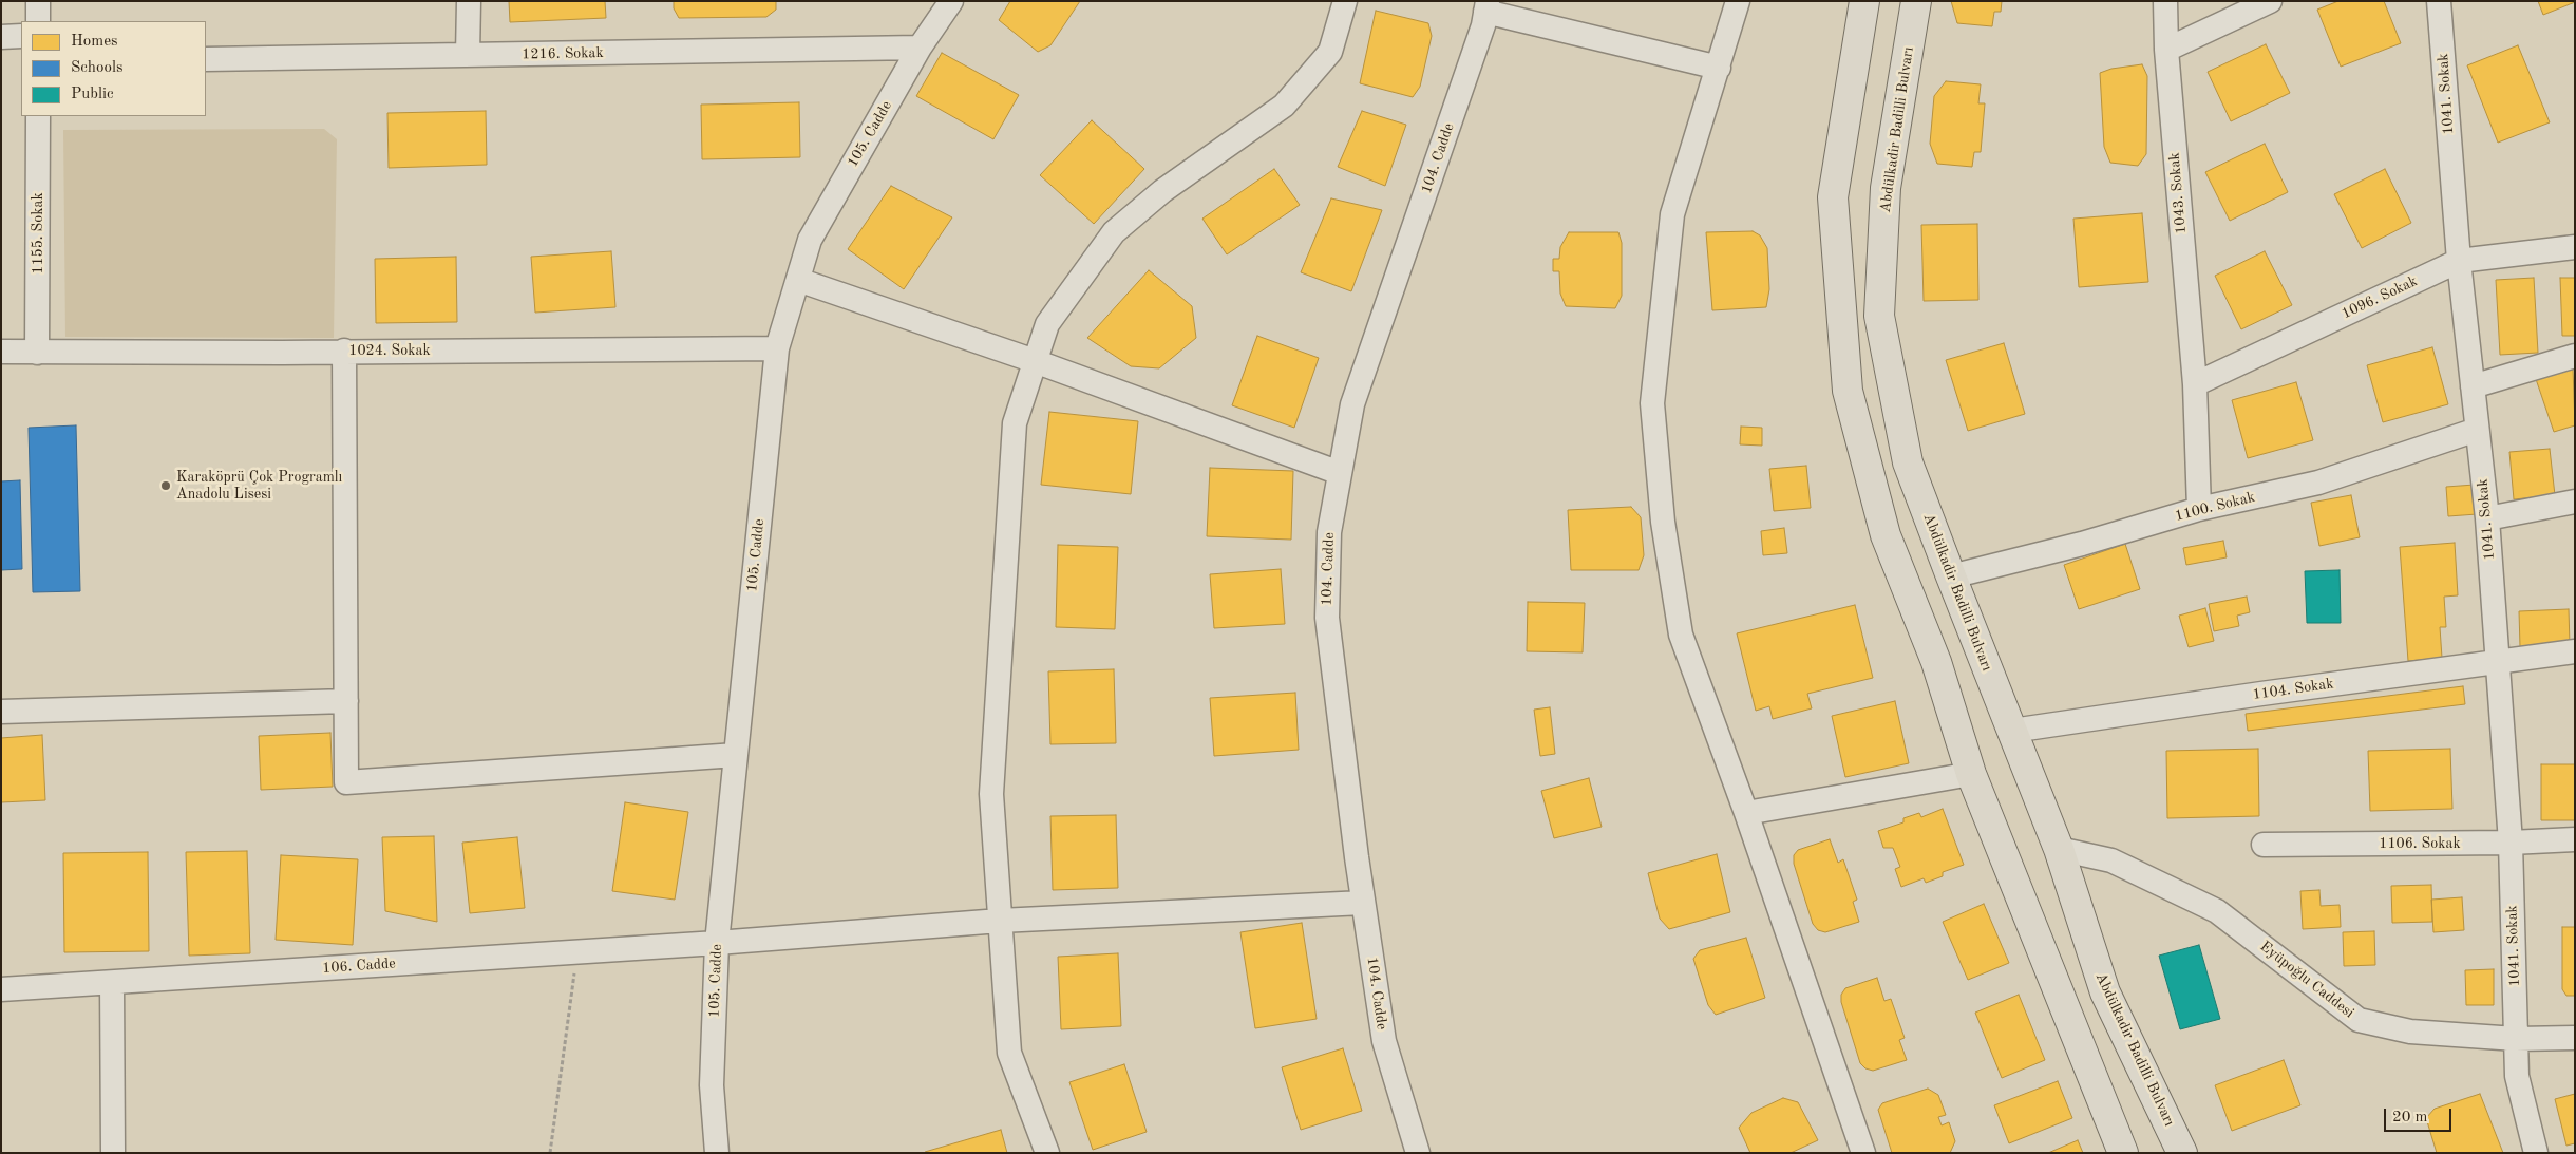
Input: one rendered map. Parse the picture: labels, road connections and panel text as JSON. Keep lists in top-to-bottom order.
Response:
{
  "streets": {
    "main road": ["Abdülkadir Badilli Bulvarı"],
    "street": [
      "1216. Sokak",
      "1041. Sokak",
      "105. Cadde",
      "104. Cadde",
      "1043. Sokak",
      "1155. Sokak",
      "1096. Sokak",
      "1024. Sokak",
      "1100. Sokak",
      "1104. Sokak",
      "1106. Sokak",
      "106. Cadde",
      "Eyüpoğlu Caddesi"
    ]
  },
  "crossings": [
    ["1216. Sokak", "105. Cadde"],
    ["1041. Sokak", "1096. Sokak"],
    ["1041. Sokak", "1100. Sokak"],
    ["1041. Sokak", "1104. Sokak"],
    ["1041. Sokak", "1106. Sokak"],
    ["1041. Sokak", "Eyüpoğlu Caddesi"],
    ["Abdülkadir Badilli Bulvarı", "1100. Sokak"],
    ["Abdülkadir Badilli Bulvarı", "1104. Sokak"],
    ["Abdülkadir Badilli Bulvarı", "Eyüpoğlu Caddesi"],
    ["105. Cadde", "1024. Sokak"],
    ["105. Cadde", "106. Cadde"],
    ["104. Cadde", "106. Cadde"],
    ["1043. Sokak", "1096. Sokak"],
    ["1043. Sokak", "1100. Sokak"],
    ["1155. Sokak", "1024. Sokak"]
  ],
  "places": ["Karaköprü Çok Programlı Anadolu Lisesi"],
  "legend": ["Homes", "Schools", "Public"],
  "scale_bar": "20 m"
}
